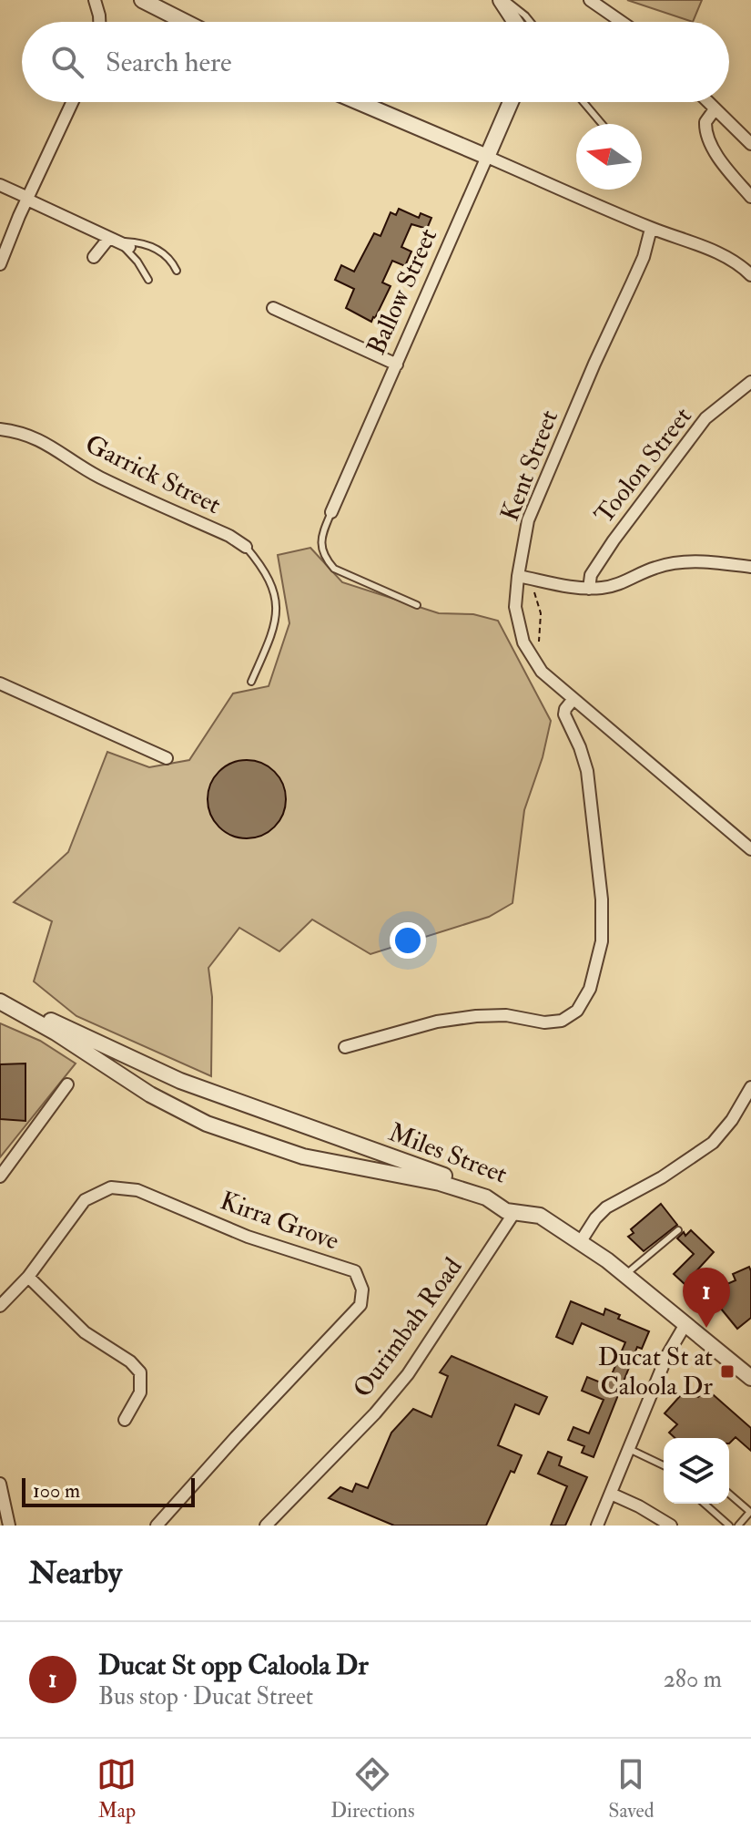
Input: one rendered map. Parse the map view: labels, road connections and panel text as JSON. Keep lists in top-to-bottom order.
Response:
{
  "streets": {
    "street": [
      "Ballow Street",
      "Kent Street",
      "Toolon Street",
      "Garrick Street",
      "Miles Street",
      "Kirra Grove",
      "Ourimbah Road"
    ]
  },
  "crossings": [
    ["Miles Street", "Ourimbah Road"]
  ],
  "places": {
    "transit": ["Ducat St at Caloola Dr"]
  },
  "scale_bar": "100 m",
  "north": "left",
  "page": {
    "search": "Search here",
    "pins": "1",
    "scale": "100 m",
    "heading": "Nearby",
    "list": [
      {
        "mark": "1",
        "name": "Ducat St opp Caloola Dr",
        "note": "Bus stop · Ducat Street",
        "value": "280 m"
      }
    ],
    "nav": ["Map", "Directions", "Saved"]
  }
}
